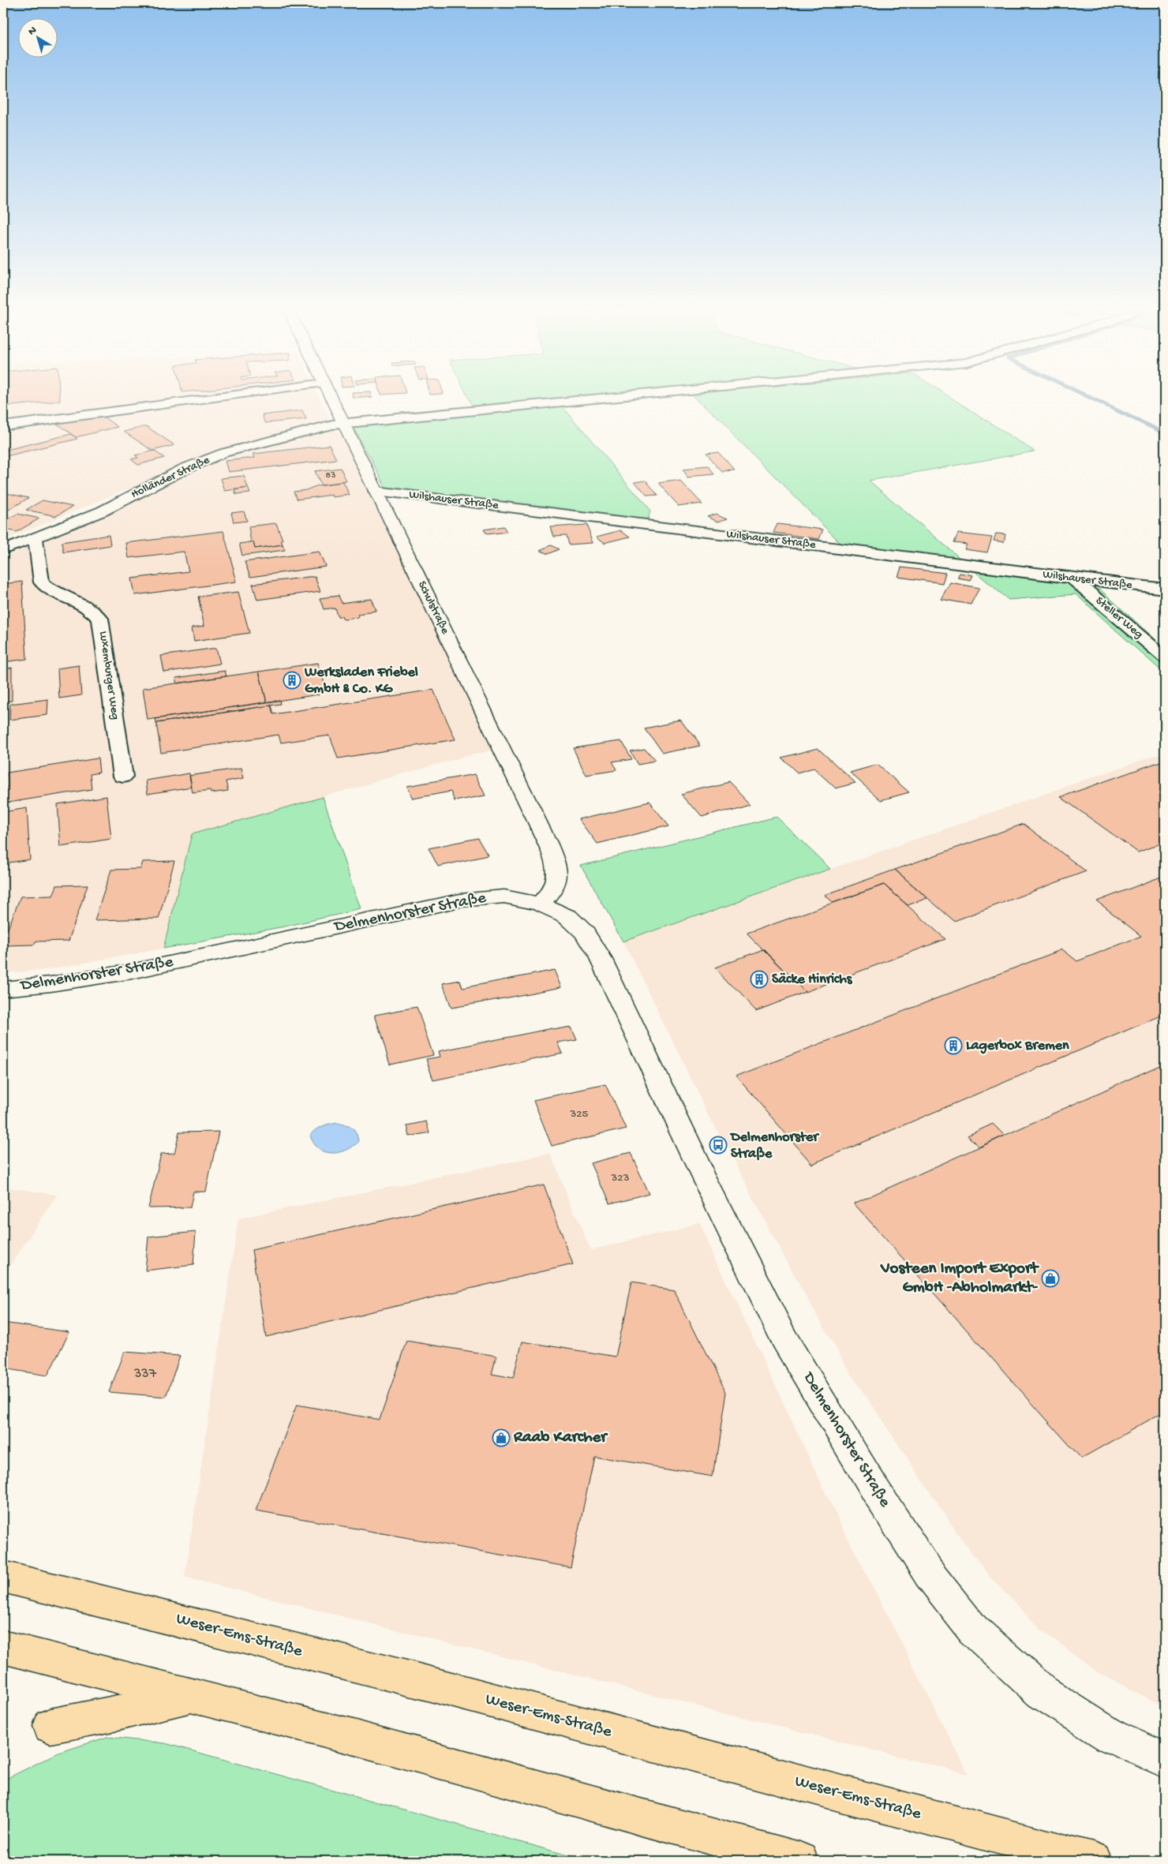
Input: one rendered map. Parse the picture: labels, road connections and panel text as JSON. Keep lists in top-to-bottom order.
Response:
{
  "streets": {
    "highway": ["Weser-Ems-Straße"],
    "street": [
      "Holländer Straße",
      "Wilshauser Straße",
      "Schulstraße",
      "Steller Weg",
      "Luxemburger Weg",
      "Delmenhorster Straße"
    ]
  },
  "crossings": [
    ["Holländer Straße", "Schulstraße"],
    ["Holländer Straße", "Luxemburger Weg"],
    ["Wilshauser Straße", "Schulstraße"],
    ["Wilshauser Straße", "Steller Weg"],
    ["Schulstraße", "Delmenhorster Straße"]
  ],
  "places": {
    "building": ["Werksladen Friebel GmbH & Co. KG", "Säcke Hinrichs", "Lagerbox Bremen"],
    "bus stop": ["Delmenhorster Straße"],
    "shop": ["Vosteen Import Export GmbH -Abholmarkt-", "Raab Karcher"]
  },
  "house_numbers": [
    "83",
    "325",
    "323",
    "337"
  ],
  "north": "top left"
}
